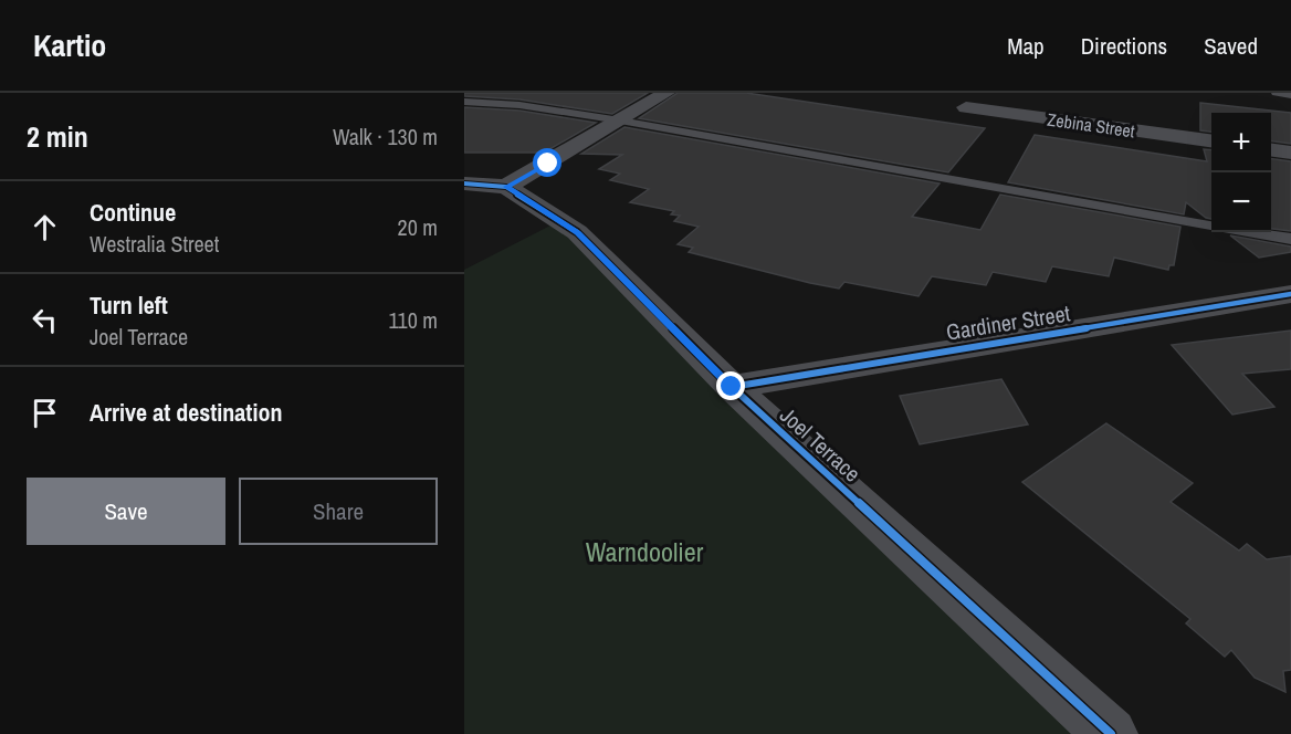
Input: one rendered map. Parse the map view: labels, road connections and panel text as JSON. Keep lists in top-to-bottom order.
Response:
{
  "streets": {
    "street": ["Zebina Street", "Gardiner Street", "Joel Terrace"]
  },
  "crossings": [
    ["Gardiner Street", "Joel Terrace"]
  ],
  "parks": ["Warndoolier"],
  "page": {
    "header": "Kartio",
    "nav": ["Map", "Directions", "Saved"],
    "heading": ["2 min", "Walk · 130 m"],
    "map_buttons": ["+", "−"],
    "list": [
      ["Continue", "Westralia Street", "20 m"],
      ["Turn left", "Joel Terrace", "110 m"],
      "Arrive at destination"
    ],
    "buttons": ["Save", "Share"]
  }
}
